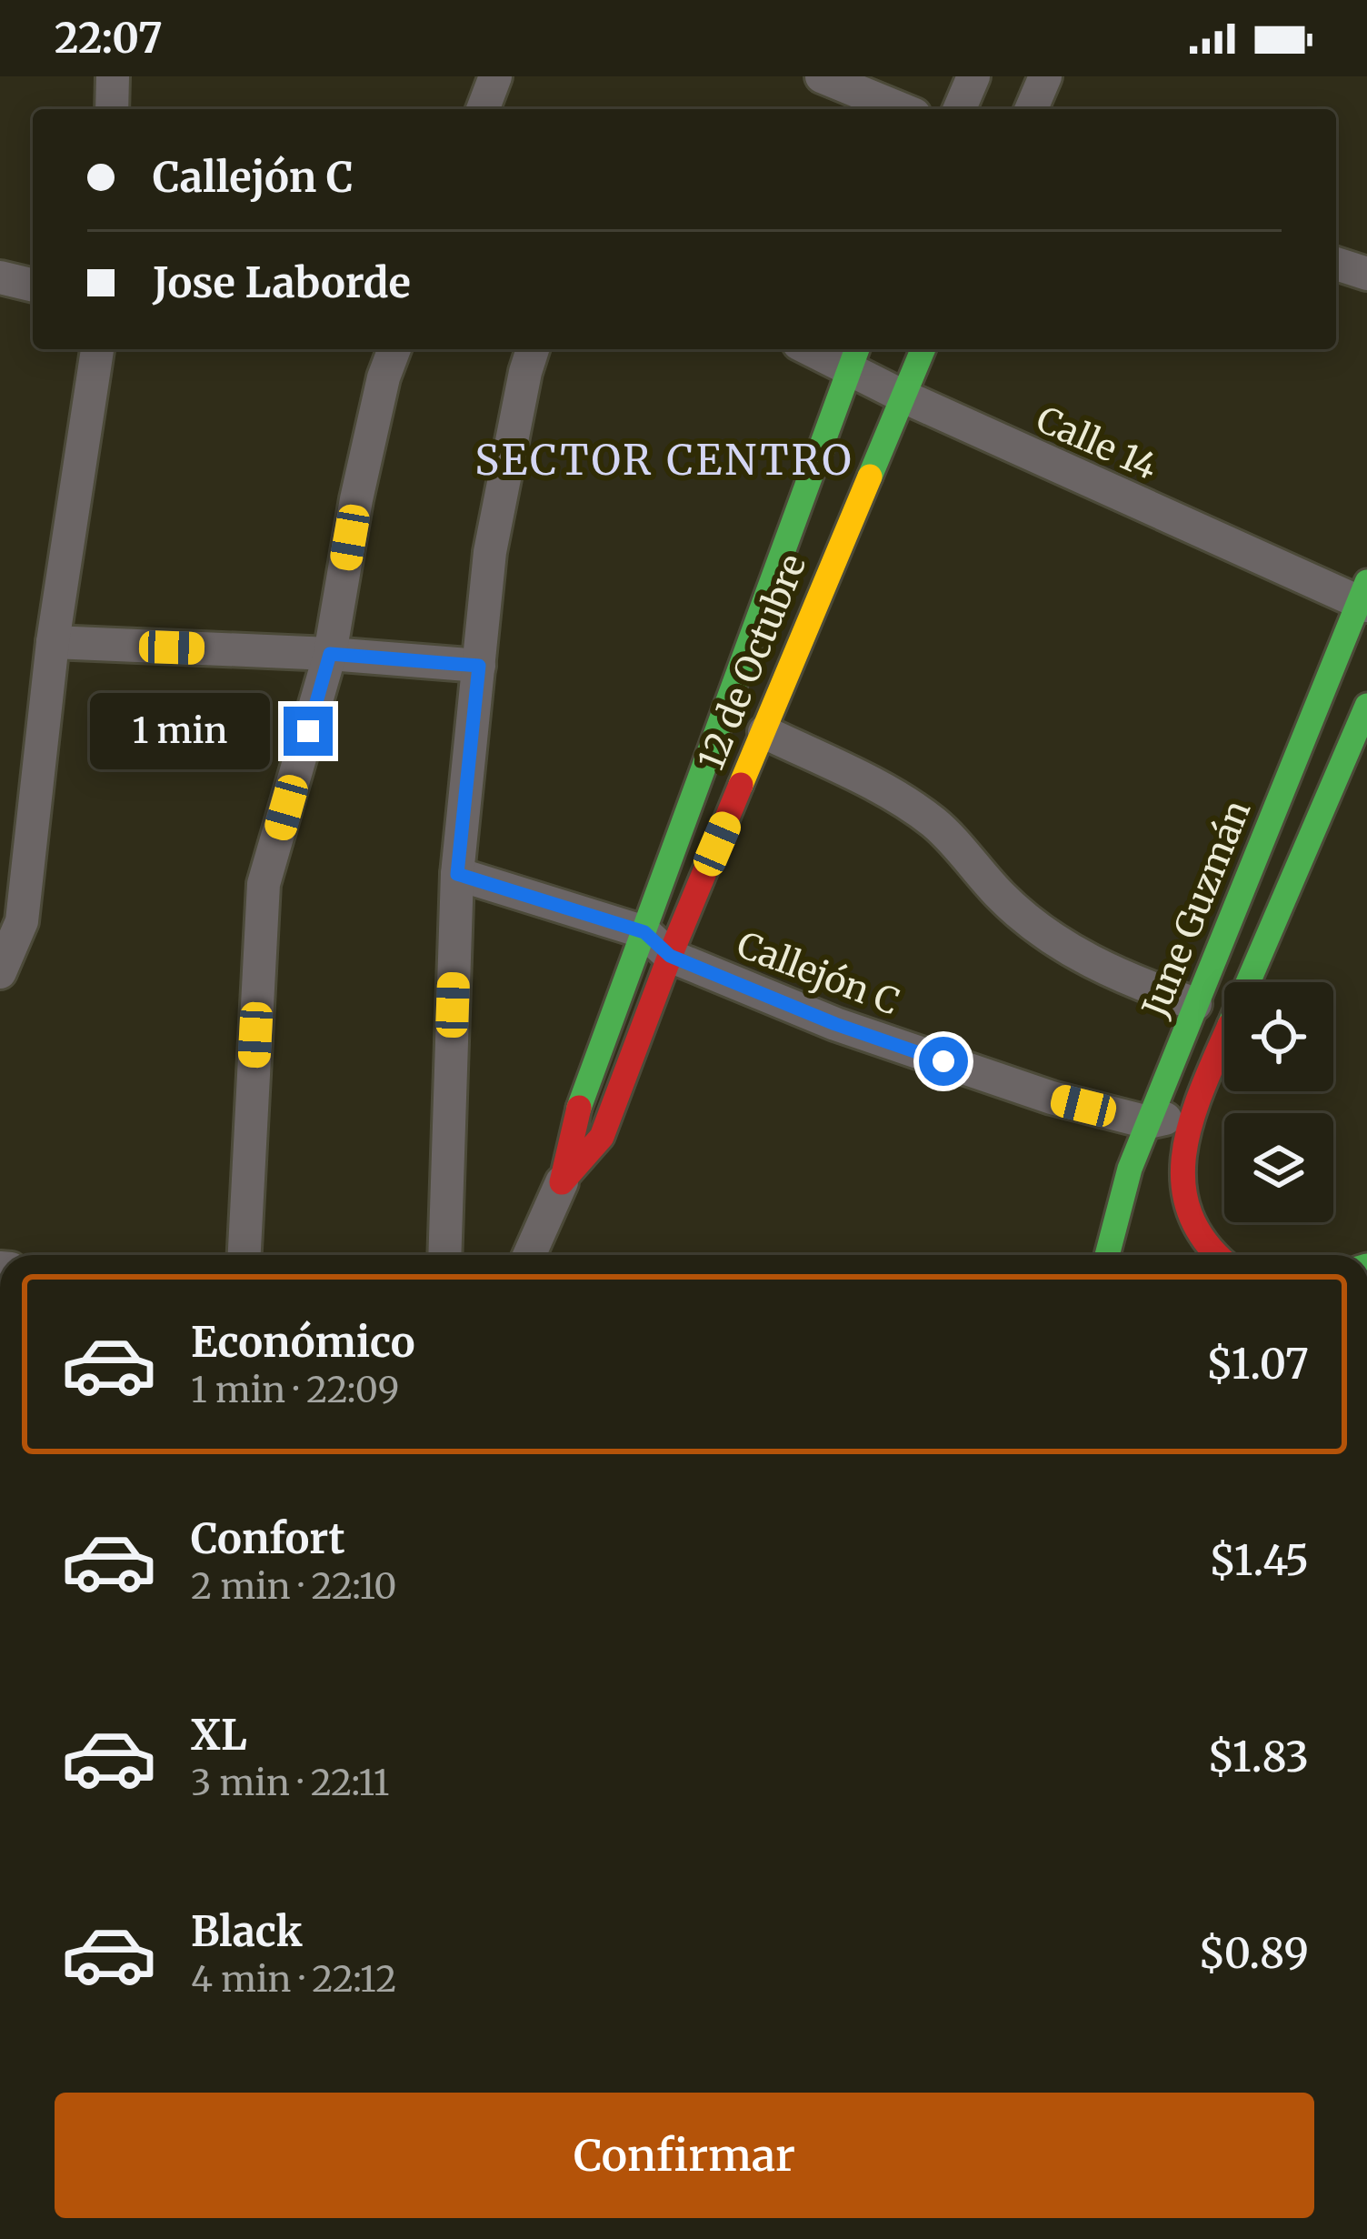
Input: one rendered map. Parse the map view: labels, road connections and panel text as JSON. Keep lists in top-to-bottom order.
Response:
{
  "streets": {
    "street": [
      "Calle 14",
      "12 de Octubre",
      "June Guzmán",
      "Callejón C"
    ]
  },
  "crossings": [
    ["Calle 14", "12 de Octubre"],
    ["Calle 14", "June Guzmán"],
    ["12 de Octubre", "Callejón C"],
    ["June Guzmán", "Callejón C"]
  ],
  "districts": ["SECTOR CENTRO"],
  "page": {
    "status": "22:07",
    "banner": ["Callejón C", "Jose Laborde"],
    "bubble": "1 min",
    "list": [
      {
        "name": "Económico",
        "note": "1 min · 22:09",
        "value": "$1.07"
      },
      {
        "name": "Confort",
        "note": "2 min · 22:10",
        "value": "$1.45"
      },
      {
        "name": "XL",
        "note": "3 min · 22:11",
        "value": "$1.83"
      },
      {
        "name": "Black",
        "note": "4 min · 22:12",
        "value": "$0.89"
      }
    ],
    "buttons": "Confirmar"
  }
}
